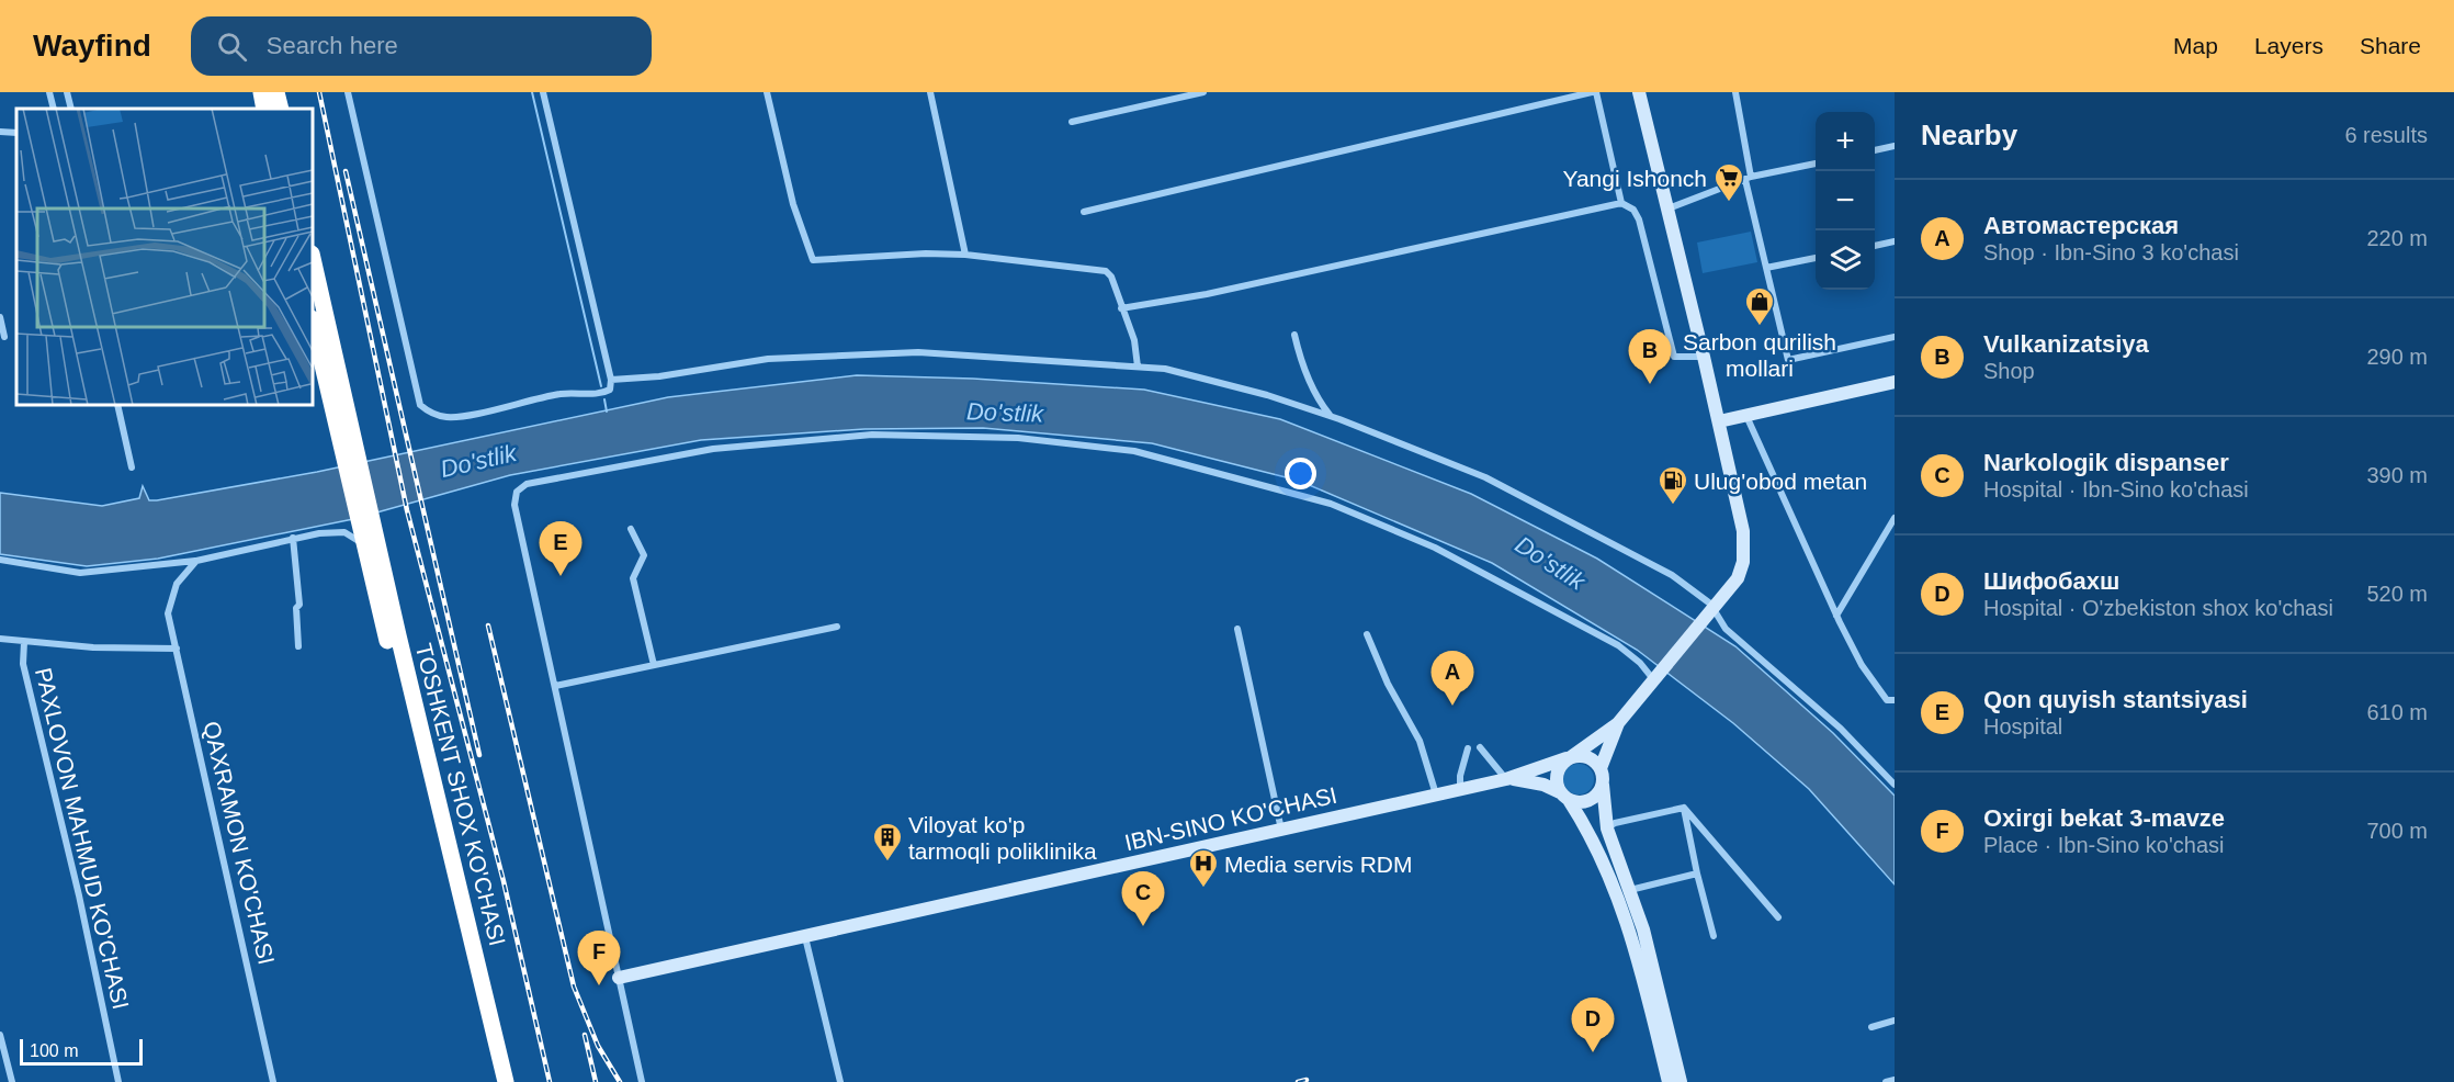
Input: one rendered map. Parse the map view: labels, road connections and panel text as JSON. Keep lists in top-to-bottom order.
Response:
{
  "streets": {
    "highway": ["TOSHKENT SHOX KO'CHASI"],
    "main road": ["IBN-SINO KO'CHASI"],
    "street": ["PAXLOVON MAHMUD KO'CHASI", "QAXRAMON KO'CHASI"]
  },
  "water": ["Do'stlik"],
  "places": {
    "supermarket": ["Yangi Ishonch"],
    "shop": ["Sarbon qurilish mollari"],
    "fuel station": ["Ulug'obod metan"],
    "building": ["Viloyat ko'p tarmoqli poliklinika"],
    "hospital": ["Media servis RDM"]
  },
  "scale_bar": "100 m",
  "page": {
    "header": "Wayfind",
    "search": "Search here",
    "nav": ["Map", "Layers", "Share"],
    "heading": ["Nearby", "6 results"],
    "map_buttons": ["+", "−"],
    "list": [
      {
        "mark": "A",
        "name": "Автомастерская",
        "note": "Shop · Ibn-Sino 3 ko'chasi",
        "value": "220 m"
      },
      {
        "mark": "B",
        "name": "Vulkanizatsiya",
        "note": "Shop",
        "value": "290 m"
      },
      {
        "mark": "C",
        "name": "Narkologik dispanser",
        "note": "Hospital · Ibn-Sino ko'chasi",
        "value": "390 m"
      },
      {
        "mark": "D",
        "name": "Шифобахш",
        "note": "Hospital · O'zbekiston shox ko'chasi",
        "value": "520 m"
      },
      {
        "mark": "E",
        "name": "Qon quyish stantsiyasi",
        "note": "Hospital",
        "value": "610 m"
      },
      {
        "mark": "F",
        "name": "Oxirgi bekat 3-mavze",
        "note": "Place · Ibn-Sino ko'chasi",
        "value": "700 m"
      }
    ],
    "pins": [
      "B",
      "E",
      "A",
      "C",
      "F",
      "D"
    ],
    "scale": "100 m"
  }
}
